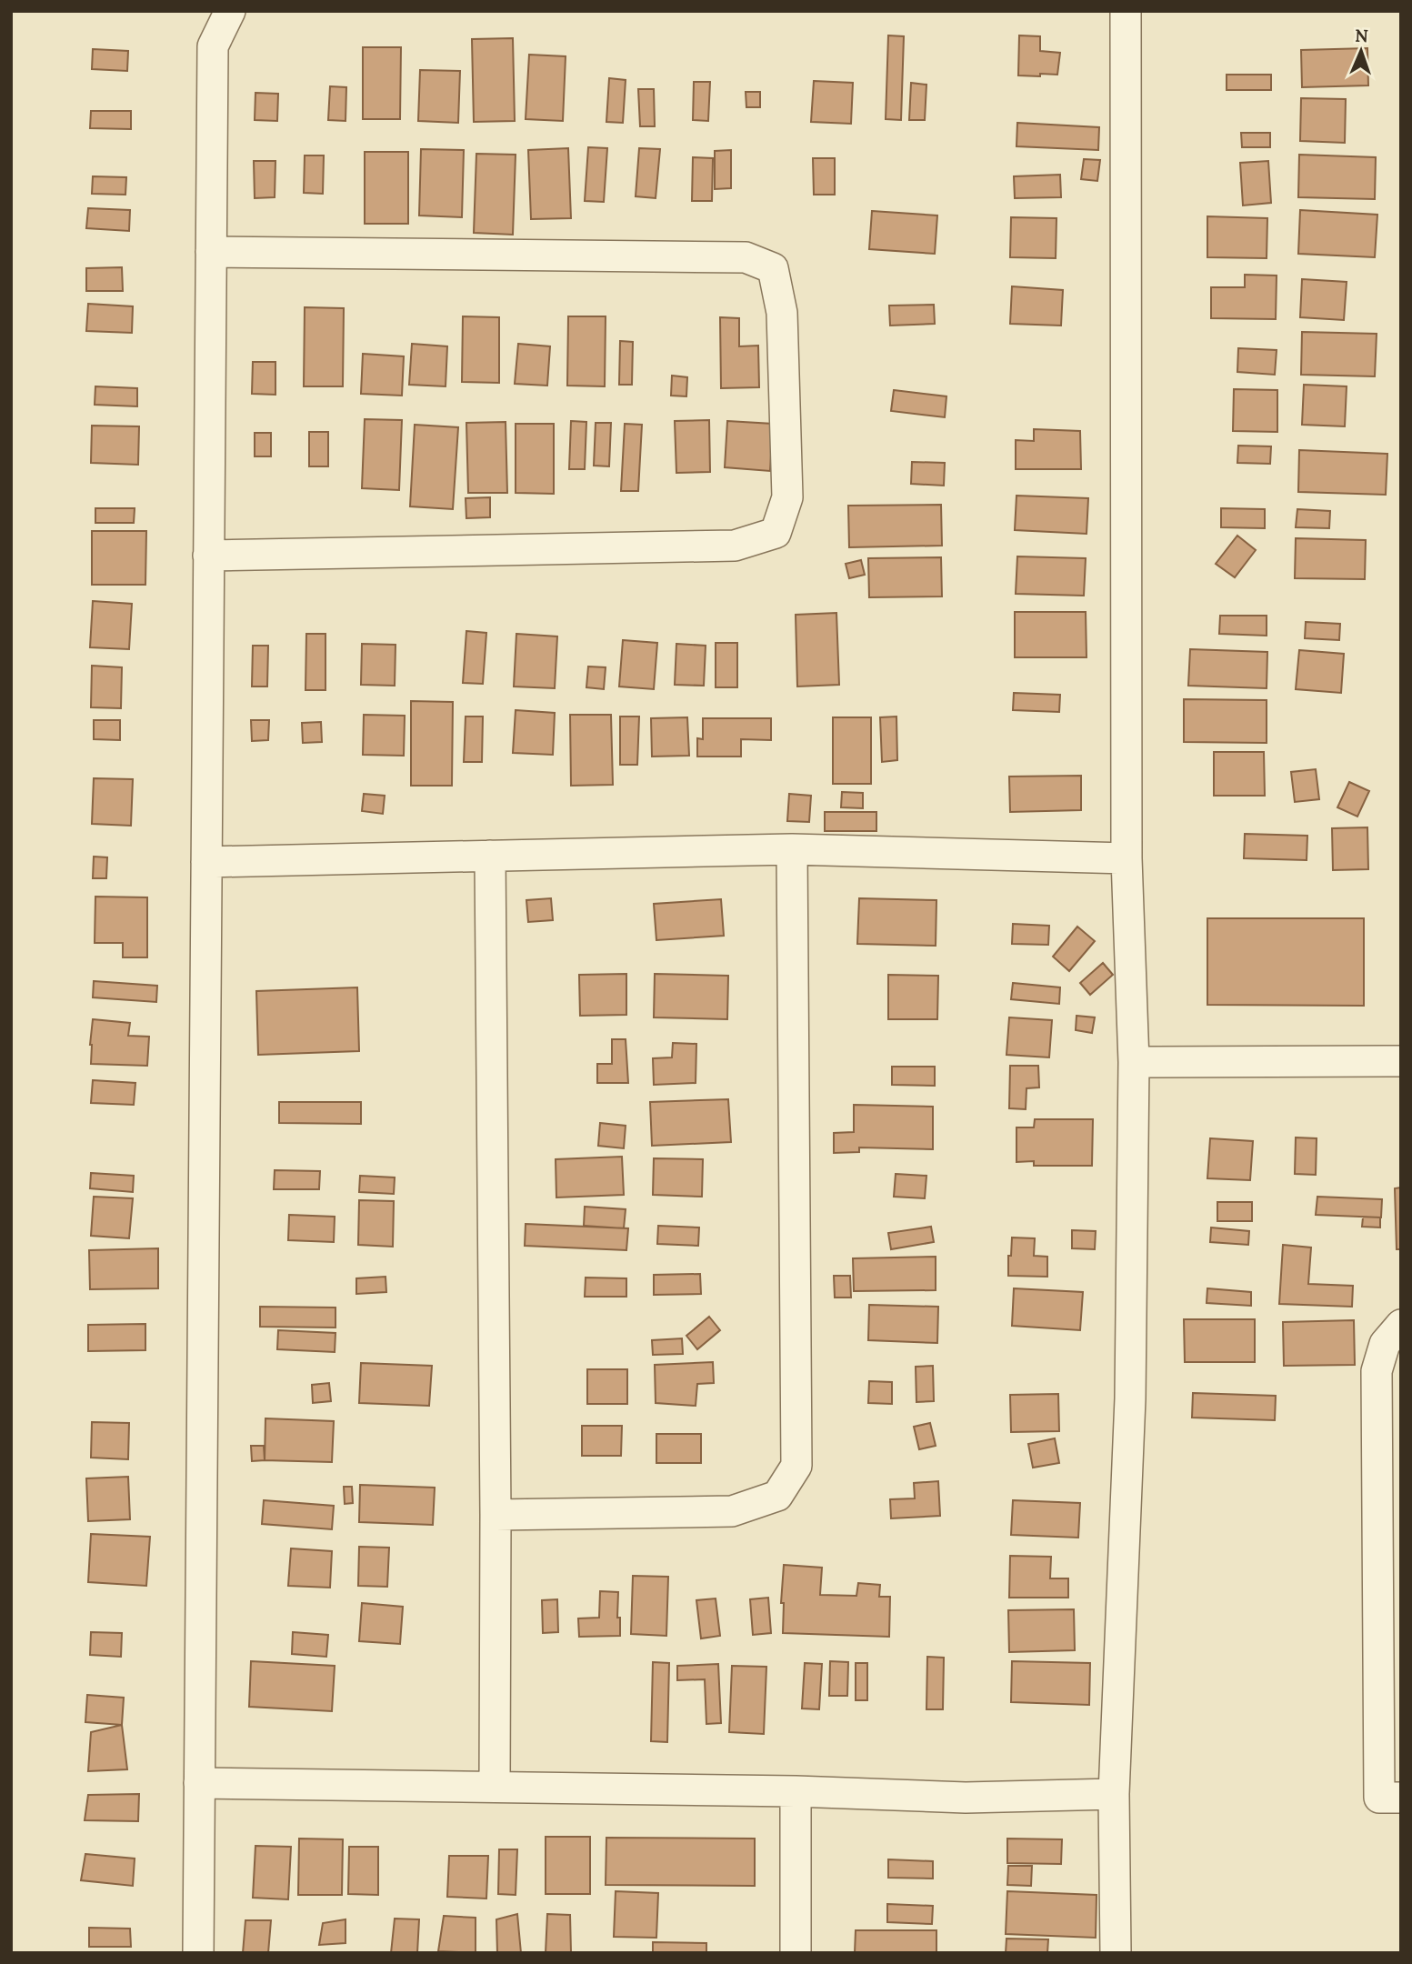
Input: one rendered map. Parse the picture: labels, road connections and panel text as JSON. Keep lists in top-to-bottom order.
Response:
{
  "north": "top"
}
